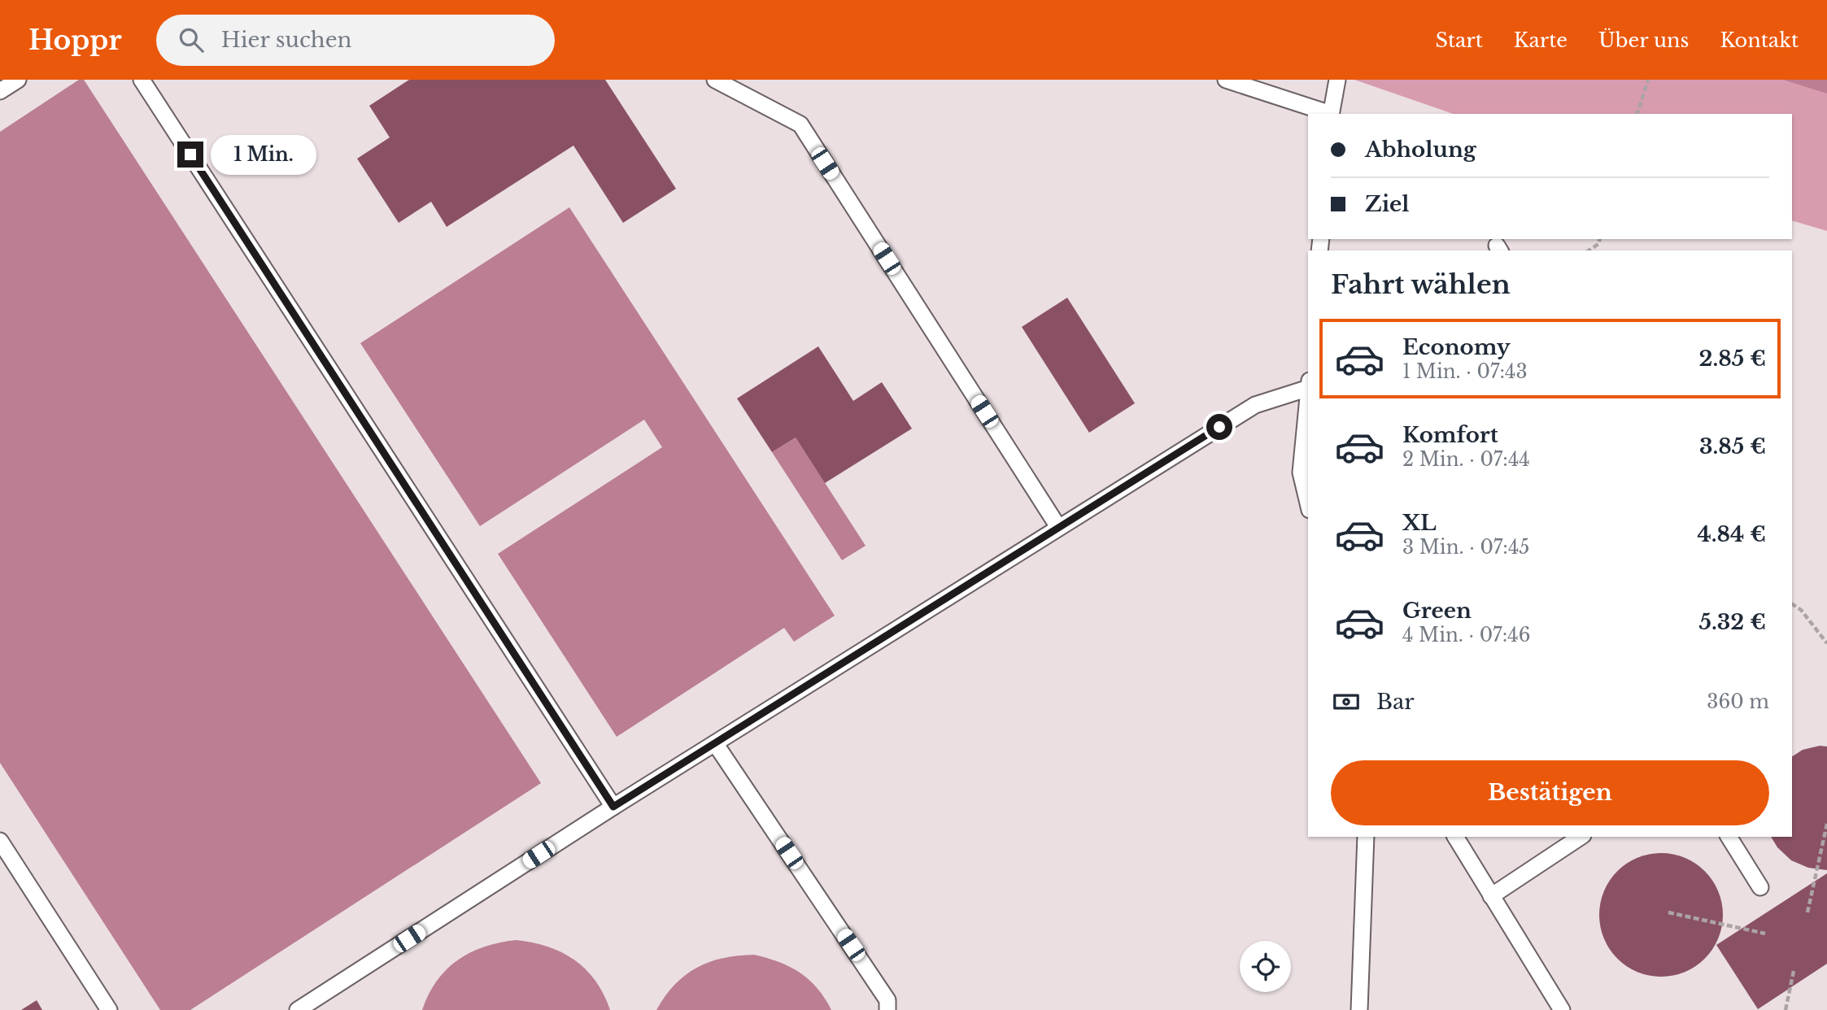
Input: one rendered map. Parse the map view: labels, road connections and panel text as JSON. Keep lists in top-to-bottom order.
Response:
{
  "page": {
    "header": "Hoppr",
    "search": "Hier suchen",
    "nav": [
      "Start",
      "Karte",
      "Über uns",
      "Kontakt"
    ],
    "banner": ["Abholung", "Ziel"],
    "bubble": "1 Min.",
    "heading": "Fahrt wählen",
    "list": [
      {
        "name": "Economy",
        "note": "1 Min. · 07:43",
        "value": "2.85 €"
      },
      {
        "name": "Komfort",
        "note": "2 Min. · 07:44",
        "value": "3.85 €"
      },
      {
        "name": "XL",
        "note": "3 Min. · 07:45",
        "value": "4.84 €"
      },
      {
        "name": "Green",
        "note": "4 Min. · 07:46",
        "value": "5.32 €"
      }
    ],
    "pay": ["Bar", "360 m"],
    "buttons": "Bestätigen"
  }
}
